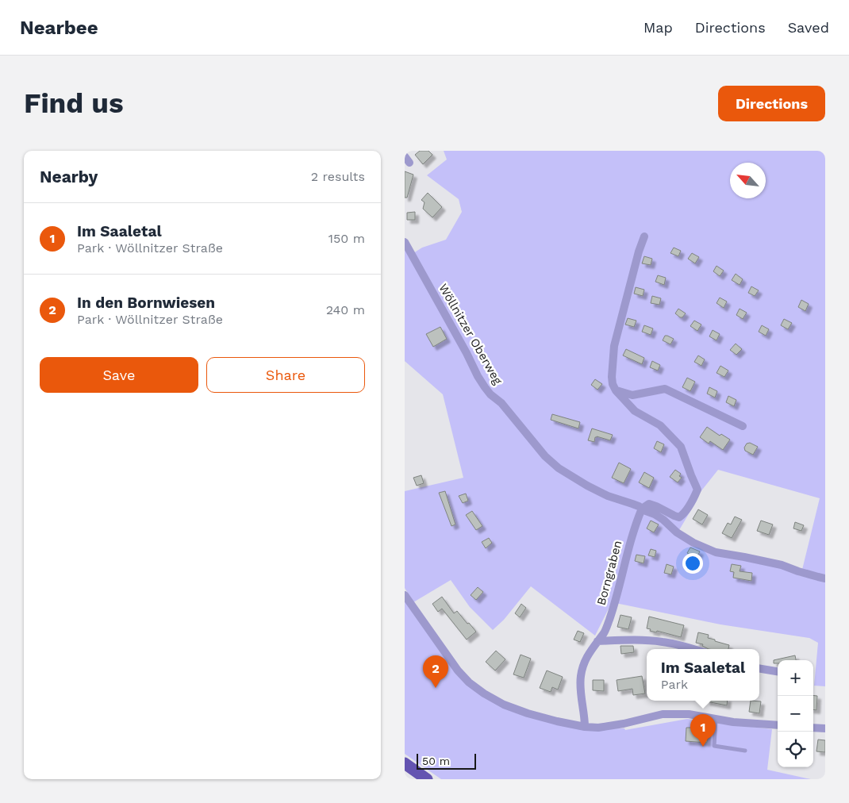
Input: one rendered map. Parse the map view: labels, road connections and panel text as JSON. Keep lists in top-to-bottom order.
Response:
{
  "streets": {
    "street": ["Wöllnitzer Oberweg", "Borngraben"]
  },
  "crossings": [
    ["Wöllnitzer Oberweg", "Borngraben"]
  ],
  "scale_bar": "50 m",
  "north": "top left",
  "page": {
    "header": "Nearbee",
    "nav": ["Map", "Directions", "Saved"],
    "buttons": [
      "Directions",
      ["Save", "Share"]
    ],
    "title": "Find us",
    "heading": ["Nearby", "2 results"],
    "list": [
      {
        "mark": "1",
        "name": "Im Saaletal",
        "note": "Park · Wöllnitzer Straße",
        "value": "150 m"
      },
      {
        "mark": "2",
        "name": "In den Bornwiesen",
        "note": "Park · Wöllnitzer Straße",
        "value": "240 m"
      }
    ],
    "popup": ["Im Saaletal", "Park"],
    "pins": ["2", "1"],
    "map_buttons": ["+", "−"],
    "scale": "50 m"
  }
}
